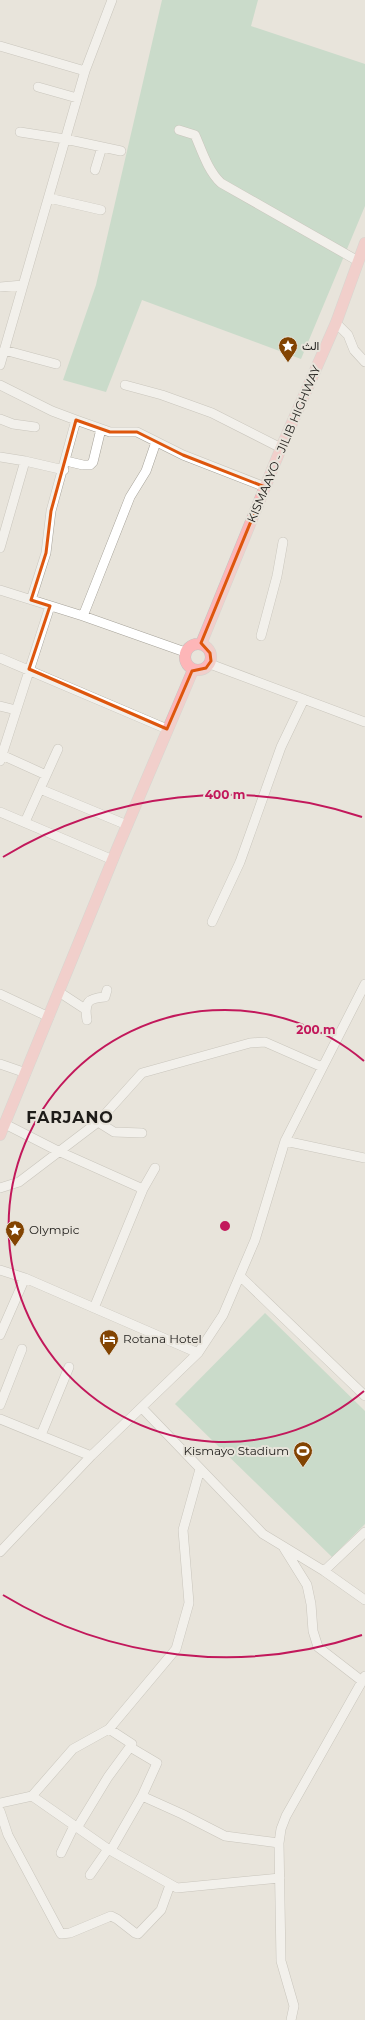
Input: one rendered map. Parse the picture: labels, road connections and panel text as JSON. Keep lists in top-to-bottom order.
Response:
{
  "streets": {
    "main road": ["KISMAAYO - JILIB HIGHWAY"]
  },
  "districts": ["FARJANO"],
  "places": {
    "place": ["الث", "Olympic"],
    "hotel": ["Rotana Hotel"],
    "sports": ["Kismayo Stadium"]
  },
  "rings": ["400 m", "200 m"]
}
